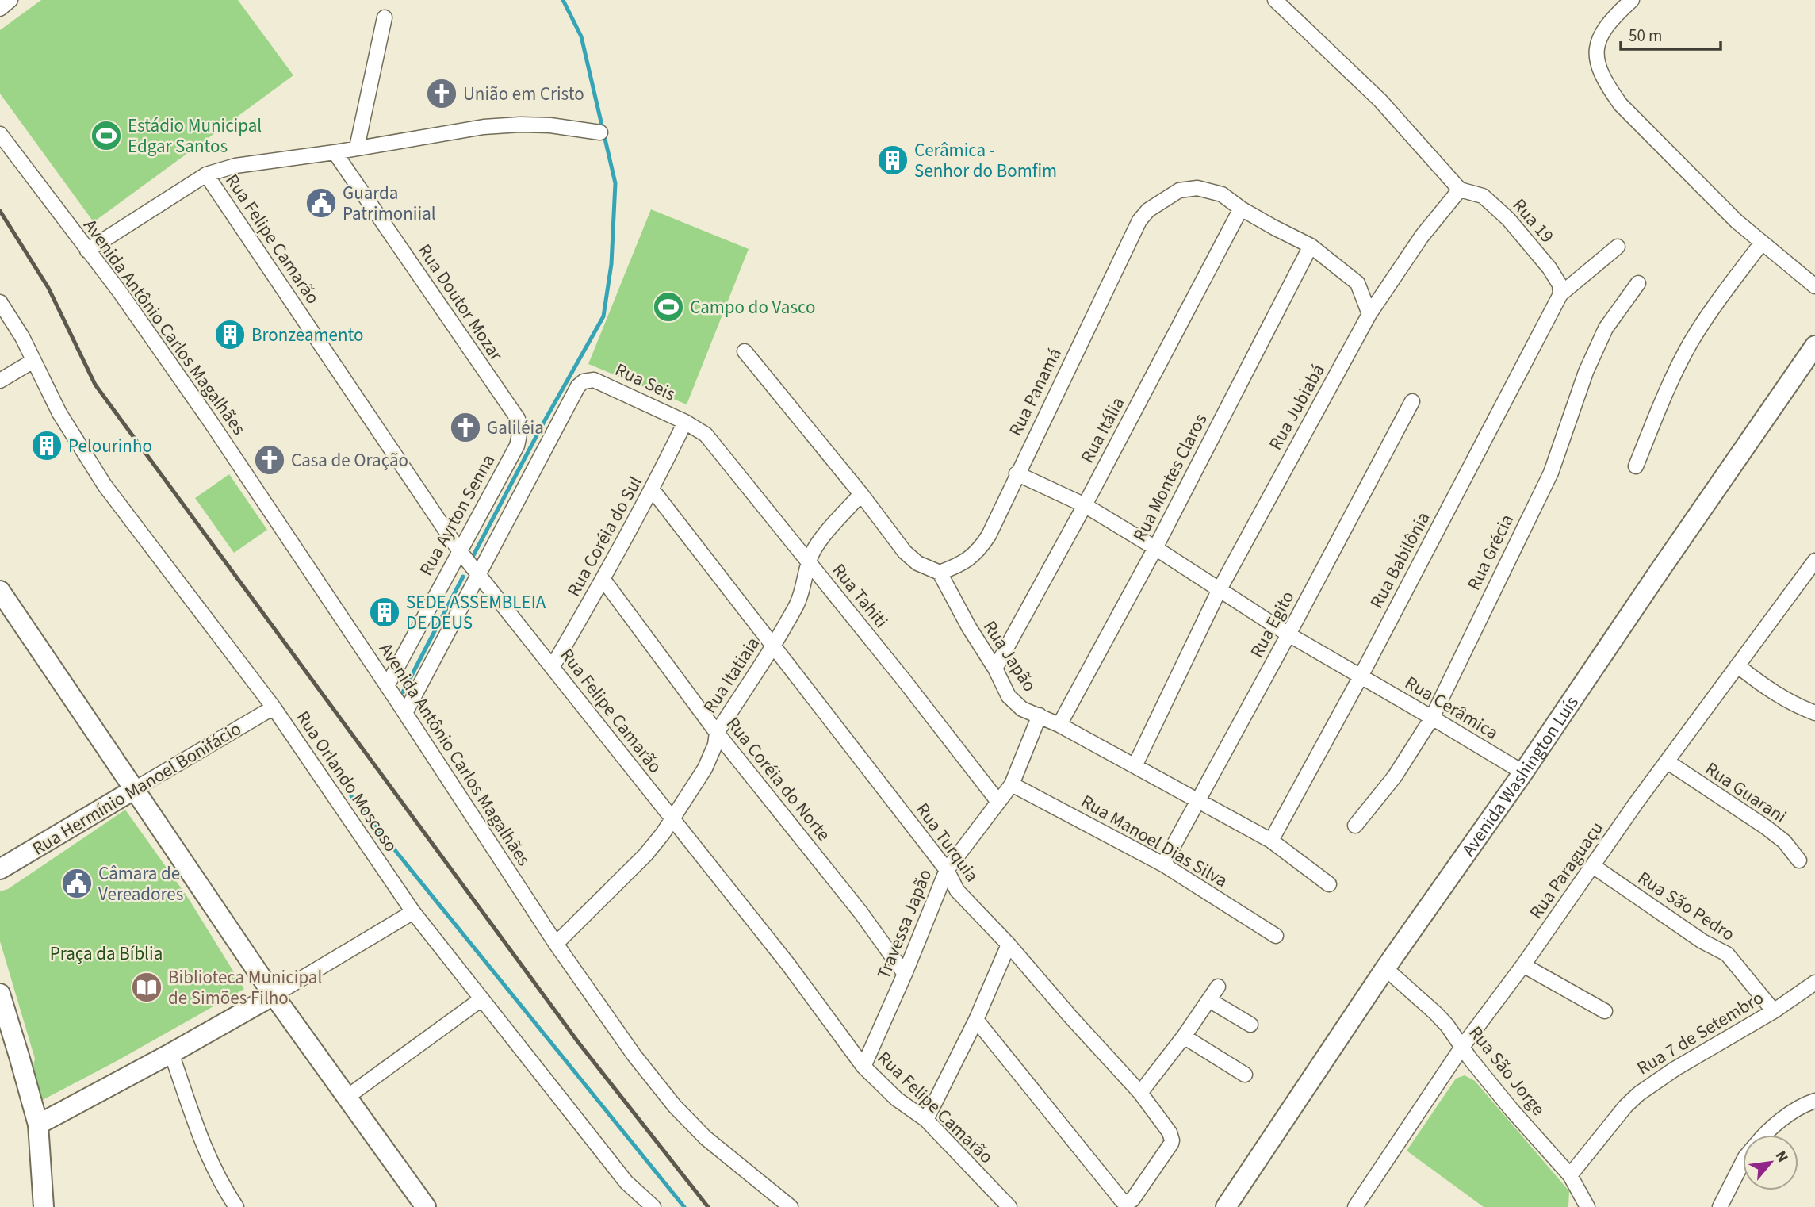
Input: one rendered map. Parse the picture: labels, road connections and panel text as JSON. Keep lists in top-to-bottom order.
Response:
{
  "streets": {
    "main road": ["Avenida Washington Luís", "Rua Hermínio Manoel Bonifácio"],
    "street": [
      "Rua 19",
      "Rua Felipe Camarão",
      "Rua Doutor Mozar",
      "Avenida Antônio Carlos Magalhães",
      "Rua Seis",
      "Rua Panamá",
      "Rua Jubiabá",
      "Rua Itália",
      "Rua Montes Claros",
      "Rua Ayrton Senna",
      "Rua Coréia do Sul",
      "Rua Grécia",
      "Rua Babilônia",
      "Rua Tahiti",
      "Rua Egito",
      "Rua Japão",
      "Rua Itatiaia",
      "Rua Cerâmica",
      "Rua Coréia do Norte",
      "Rua Orlando Moscoso",
      "Rua Guarani",
      "Rua Manoel Dias Silva",
      "Rua Turquia",
      "Rua Paraguaçu",
      "Rua São Pedro",
      "Travessa Japão",
      "Rua 7 de Setembro",
      "Rua São Jorge"
    ]
  },
  "crossings": [
    ["Rua 19", "Rua Jubiabá"],
    ["Rua 19", "Rua Babilônia"],
    ["Rua Felipe Camarão", "Rua Seis"],
    ["Rua Felipe Camarão", "Rua Ayrton Senna"],
    ["Rua Felipe Camarão", "Rua Coréia do Sul"],
    ["Rua Felipe Camarão", "Rua Itatiaia"],
    ["Rua Felipe Camarão", "Travessa Japão"],
    ["Rua Doutor Mozar", "Rua Ayrton Senna"],
    ["Avenida Antônio Carlos Magalhães", "Rua Ayrton Senna"],
    ["Avenida Antônio Carlos Magalhães", "Rua Itatiaia"],
    ["Rua Seis", "Rua Coréia do Sul"],
    ["Rua Seis", "Rua Tahiti"],
    ["Rua Panamá", "Rua Itália"],
    ["Rua Panamá", "Rua Japão"],
    ["Rua Panamá", "Rua Cerâmica"],
    ["Rua Jubiabá", "Rua Japão"],
    ["Rua Jubiabá", "Rua Cerâmica"],
    ["Rua Itália", "Rua Japão"],
    ["Rua Itália", "Rua Cerâmica"],
    ["Rua Montes Claros", "Rua Japão"],
    ["Rua Montes Claros", "Rua Cerâmica"],
    ["Rua Coréia do Sul", "Rua Tahiti"],
    ["Rua Coréia do Sul", "Rua Coréia do Norte"],
    ["Rua Coréia do Sul", "Rua Turquia"],
    ["Rua Grécia", "Rua Cerâmica"],
    ["Rua Babilônia", "Rua Japão"],
    ["Rua Babilônia", "Rua Cerâmica"],
    ["Rua Tahiti", "Rua Itatiaia"],
    ["Rua Tahiti", "Travessa Japão"],
    ["Rua Egito", "Rua Japão"],
    ["Rua Egito", "Rua Cerâmica"],
    ["Rua Egito", "Rua Manoel Dias Silva"],
    ["Rua Japão", "Travessa Japão"],
    ["Rua Itatiaia", "Rua Coréia do Norte"],
    ["Rua Itatiaia", "Rua Turquia"],
    ["Rua Cerâmica", "Avenida Washington Luís"],
    ["Avenida Washington Luís", "Rua São Jorge"],
    ["Rua Coréia do Norte", "Travessa Japão"],
    ["Rua Orlando Moscoso", "Rua Hermínio Manoel Bonifácio"],
    ["Rua Guarani", "Rua Paraguaçu"],
    ["Rua Manoel Dias Silva", "Travessa Japão"],
    ["Rua Turquia", "Travessa Japão"],
    ["Rua Paraguaçu", "Rua São Pedro"],
    ["Rua Paraguaçu", "Rua São Jorge"],
    ["Rua São Pedro", "Rua 7 de Setembro"],
    ["Rua 7 de Setembro", "Rua São Jorge"]
  ],
  "parks": ["Praça da Bíblia"],
  "places": {
    "church": ["União em Cristo", "Galiléia", "Casa de Oração"],
    "sports": ["Estádio Municipal Edgar Santos", "Campo do Vasco"],
    "building": [
      "Cerâmica - Senhor do Bomfim",
      "Bronzeamento",
      "Pelourinho",
      "SEDE ASSEMBLEIA DE DEUS"
    ],
    "public building": ["Guarda Patrimoniial", "Câmara de Vereadores"],
    "library": ["Biblioteca Municipal de Simões Filho"]
  },
  "scale_bar": "50 m",
  "north": "top right"
}
